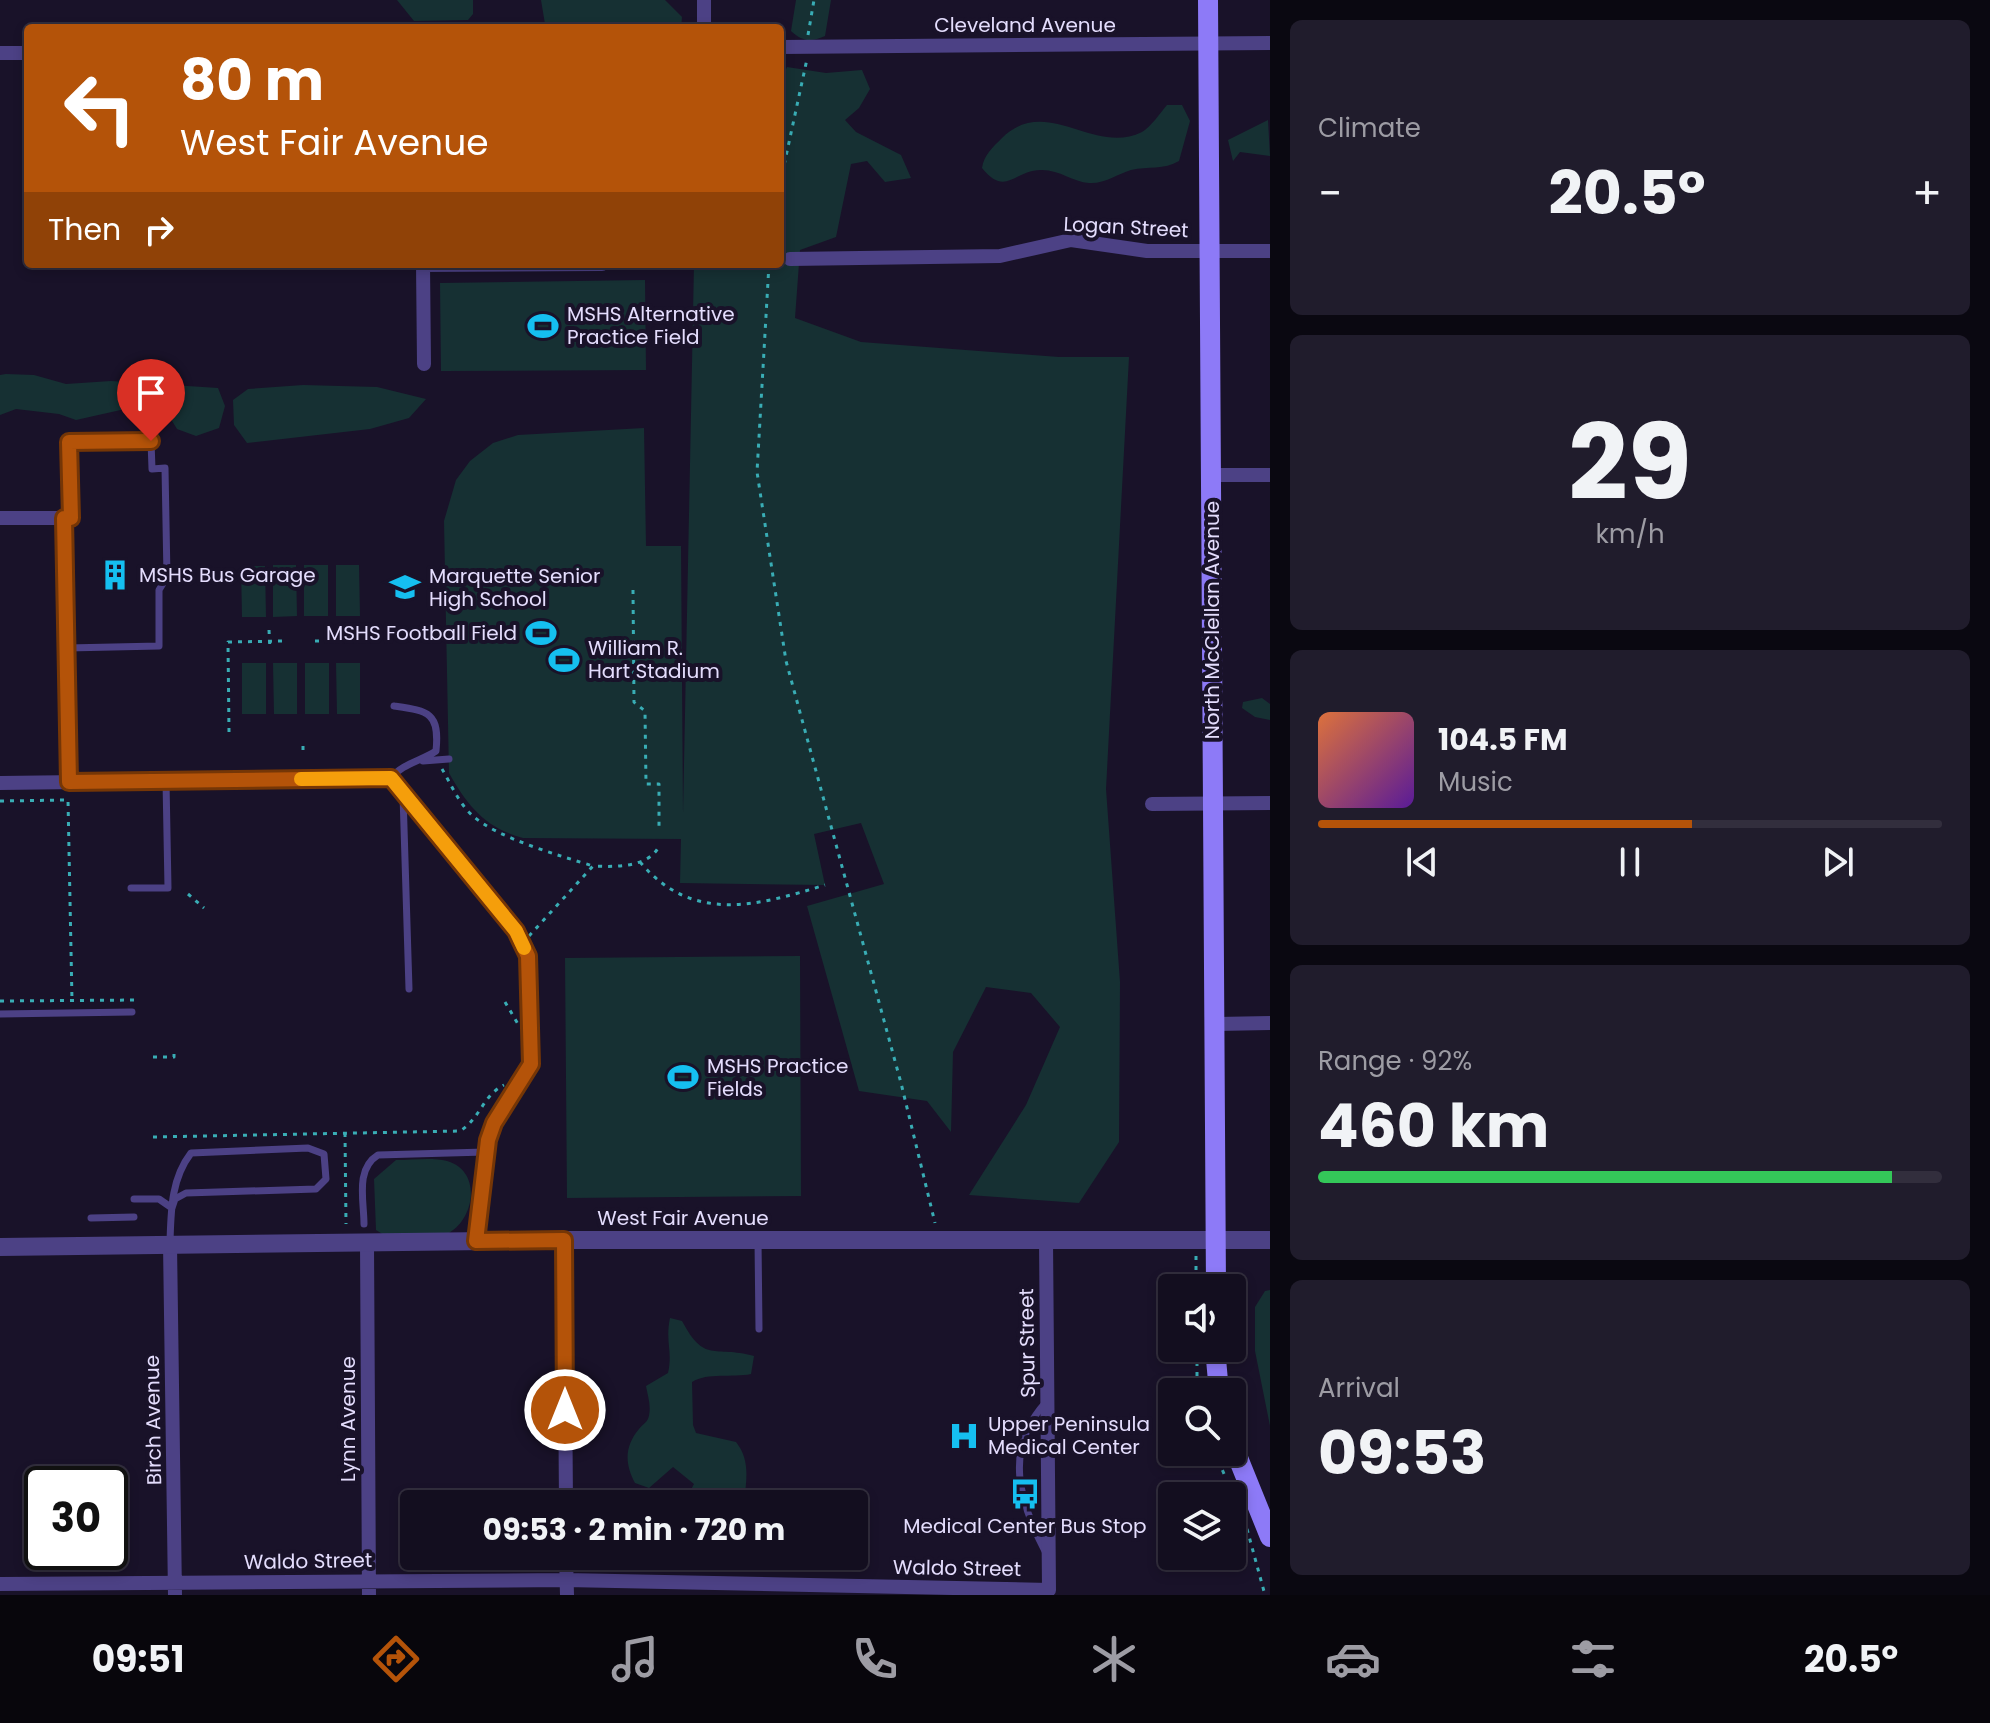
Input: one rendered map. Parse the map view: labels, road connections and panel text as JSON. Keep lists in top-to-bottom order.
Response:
{
  "streets": {
    "main road": ["North McClellan Avenue"],
    "street": [
      "Cleveland Avenue",
      "Logan Street",
      "West Fair Avenue",
      "Spur Street",
      "Lynn Avenue",
      "Birch Avenue",
      "Waldo Street"
    ]
  },
  "crossings": [
    ["Cleveland Avenue", "North McClellan Avenue"],
    ["Logan Street", "North McClellan Avenue"],
    ["North McClellan Avenue", "West Fair Avenue"],
    ["West Fair Avenue", "Spur Street"],
    ["West Fair Avenue", "Lynn Avenue"],
    ["West Fair Avenue", "Birch Avenue"],
    ["Spur Street", "Waldo Street"],
    ["Lynn Avenue", "Waldo Street"],
    ["Birch Avenue", "Waldo Street"]
  ],
  "places": {
    "sports": [
      "MSHS Alternative Practice Field",
      "MSHS Football Field",
      "William R. Hart Stadium",
      "MSHS Practice Fields"
    ],
    "building": ["MSHS Bus Garage"],
    "school or university": ["Marquette Senior High School"],
    "hospital": ["Upper Peninsula Medical Center"],
    "bus stop": ["Medical Center Bus Stop"]
  },
  "page": {
    "tile": [
      "Climate",
      ["29", "km/h"],
      ["Range · 92%", "460 km"],
      ["Arrival", "09:53"]
    ],
    "turn": ["80 m", "West Fair Avenue"],
    "heat": ["−", "20.5°", "+"],
    "then": "Then",
    "song": ["104.5 FM", "Music"],
    "limit": "30",
    "trip": "09:53 · 2 min · 720 m",
    "tabs": ["09:51", "20.5°"]
  }
}
